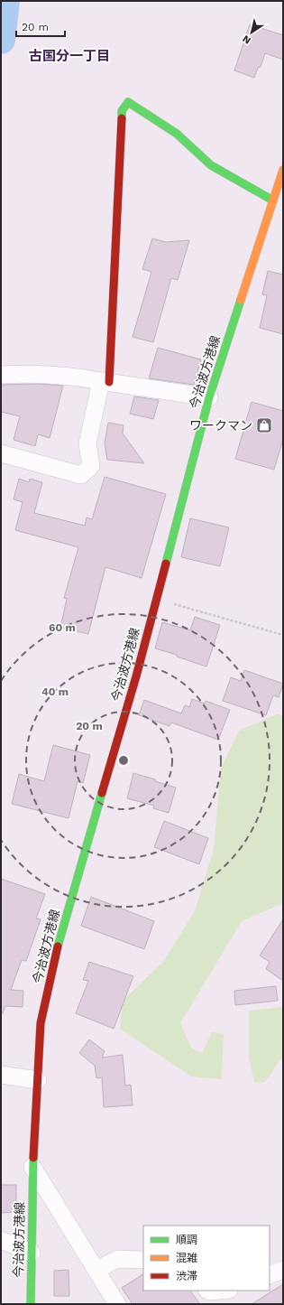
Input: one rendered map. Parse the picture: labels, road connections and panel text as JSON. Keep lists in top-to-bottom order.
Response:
{
  "streets": {
    "main road": ["今治波方港線"]
  },
  "districts": ["古国分一丁目"],
  "places": {
    "shop": ["ワークマン"]
  },
  "legend": ["順調", "混雑", "渋滞"],
  "scale_bar": "20 m",
  "north": "bottom left",
  "rings": ["60 m", "40 m", "20 m"]
}
